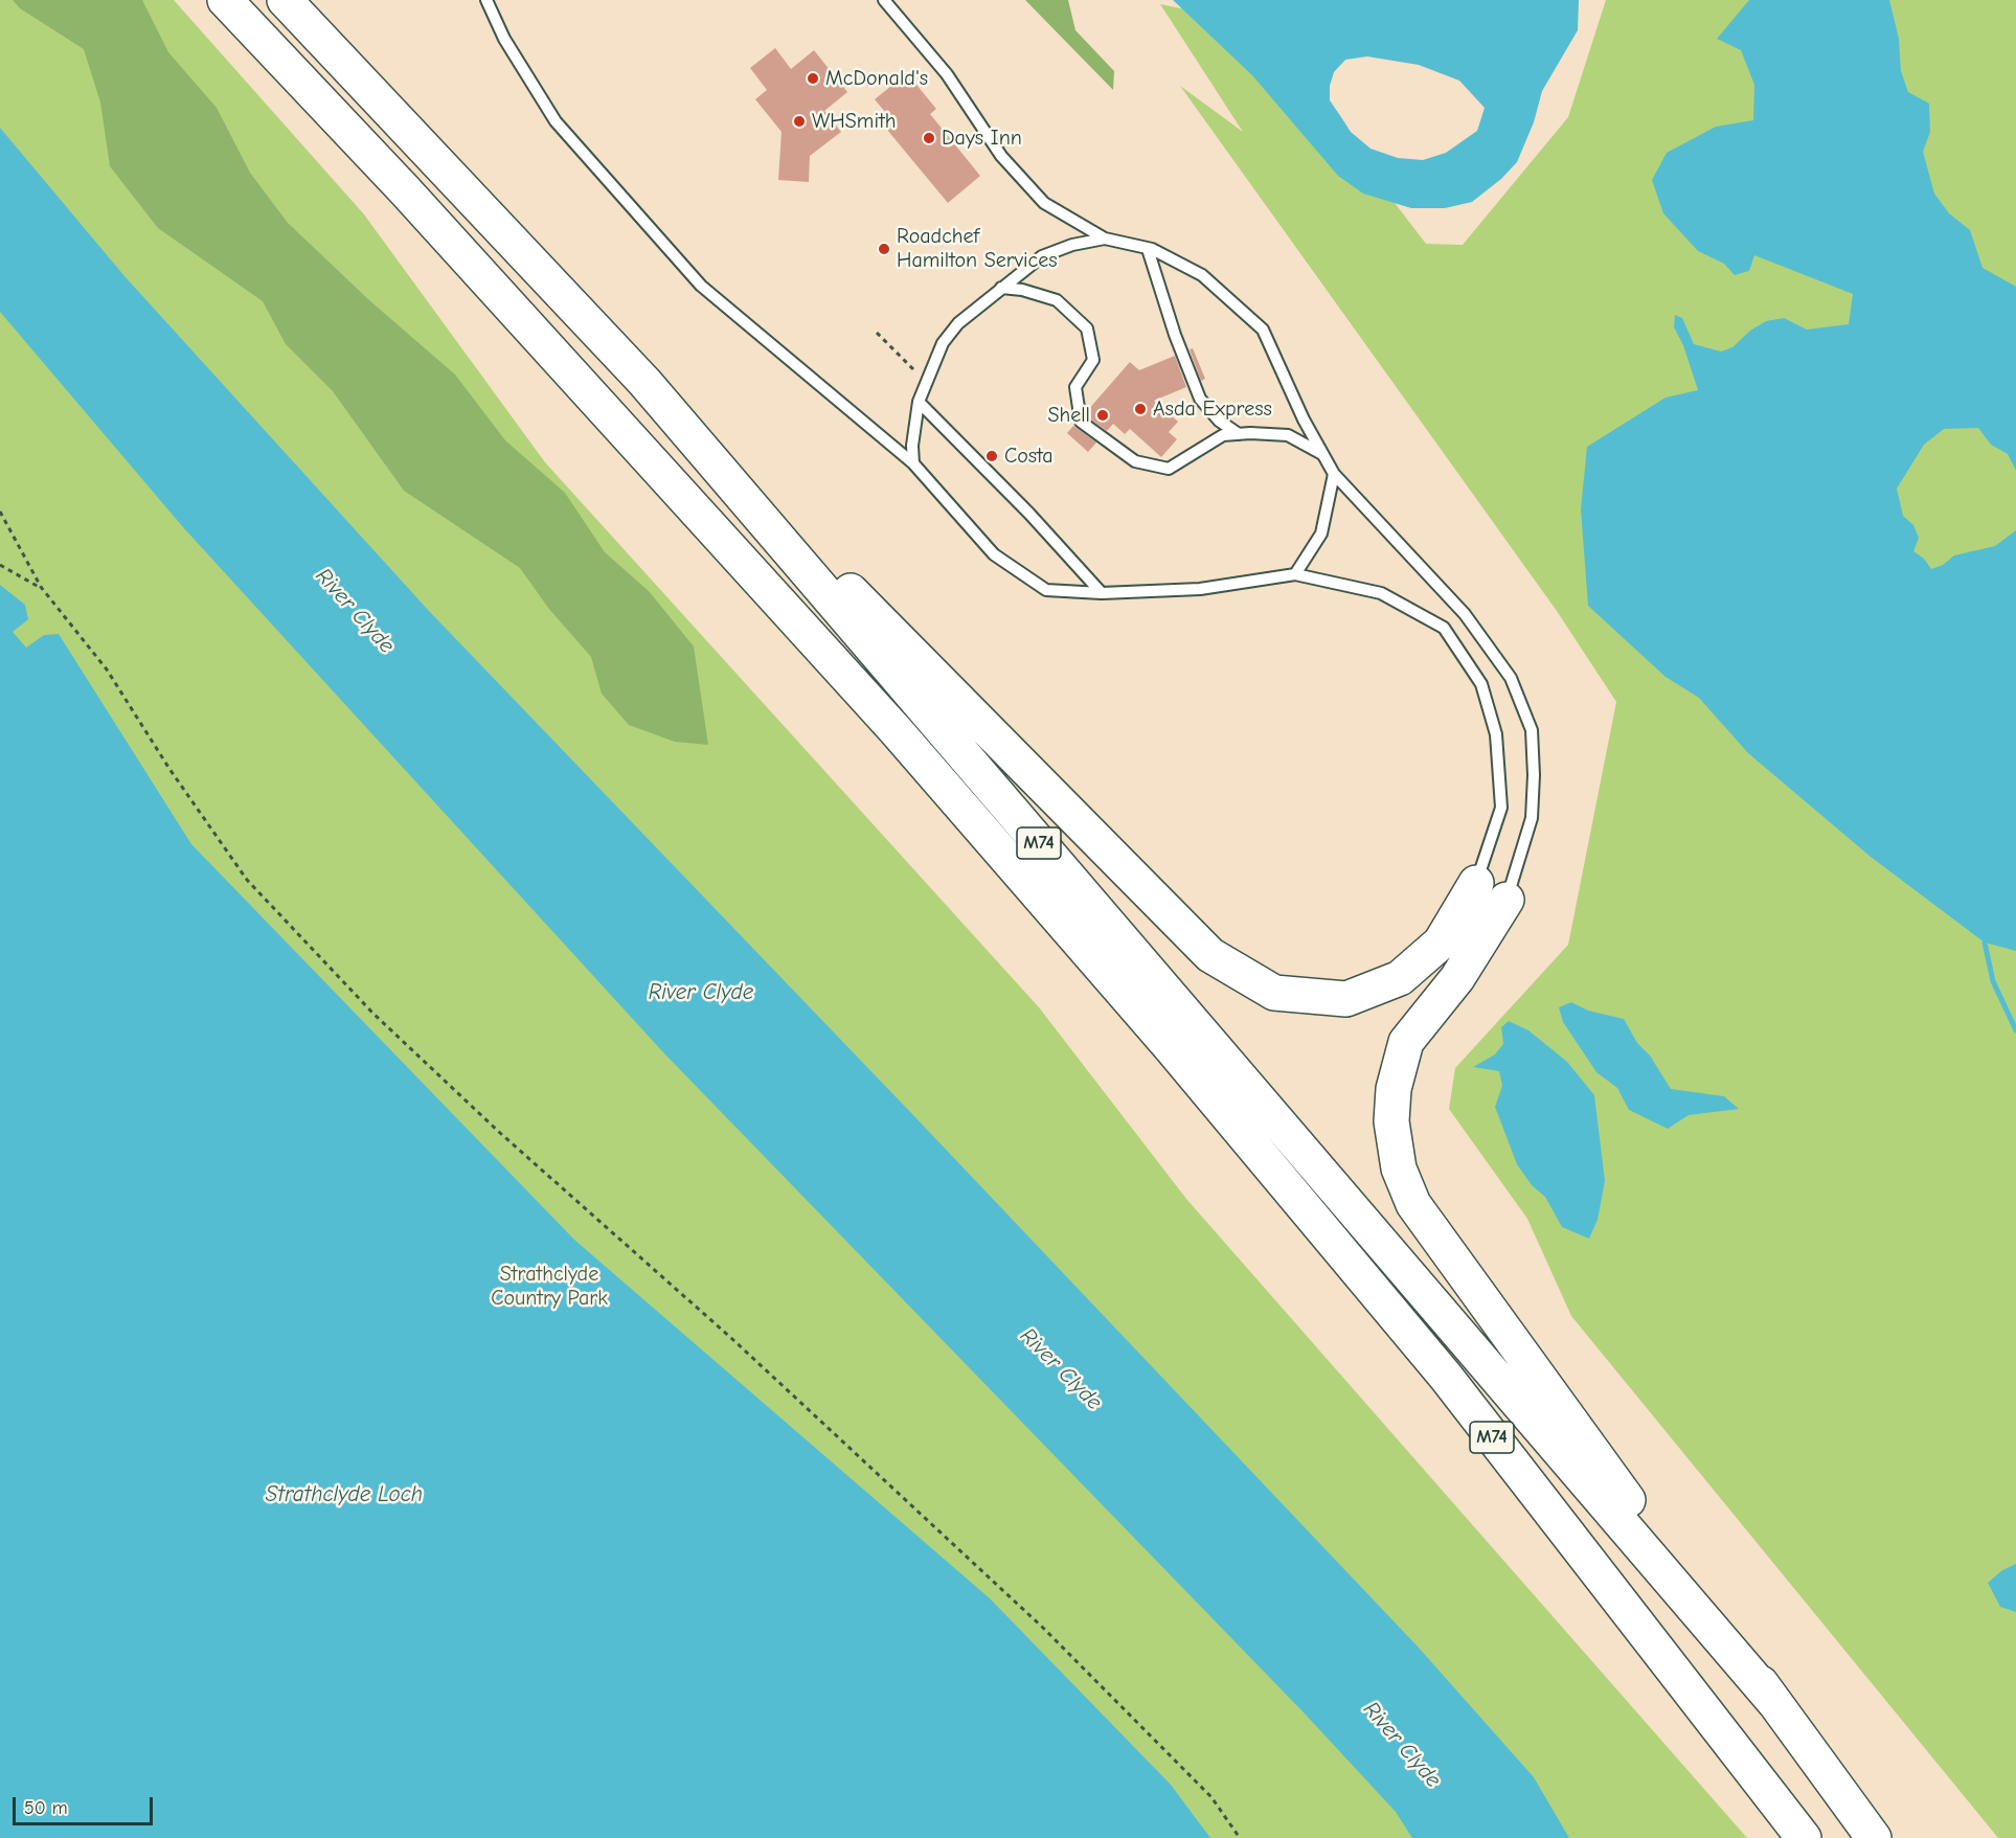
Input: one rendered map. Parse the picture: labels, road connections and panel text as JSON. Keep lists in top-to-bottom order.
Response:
{
  "streets": {
    "highway": ["M74"]
  },
  "water": ["River Clyde", "Strathclyde Loch"],
  "parks": ["Strathclyde Country Park"],
  "places": [
    "McDonald's",
    "WHSmith",
    "Days Inn",
    "Roadchef Hamilton Services",
    "Asda Express",
    "Shell",
    "Costa"
  ],
  "scale_bar": "50 m"
}
